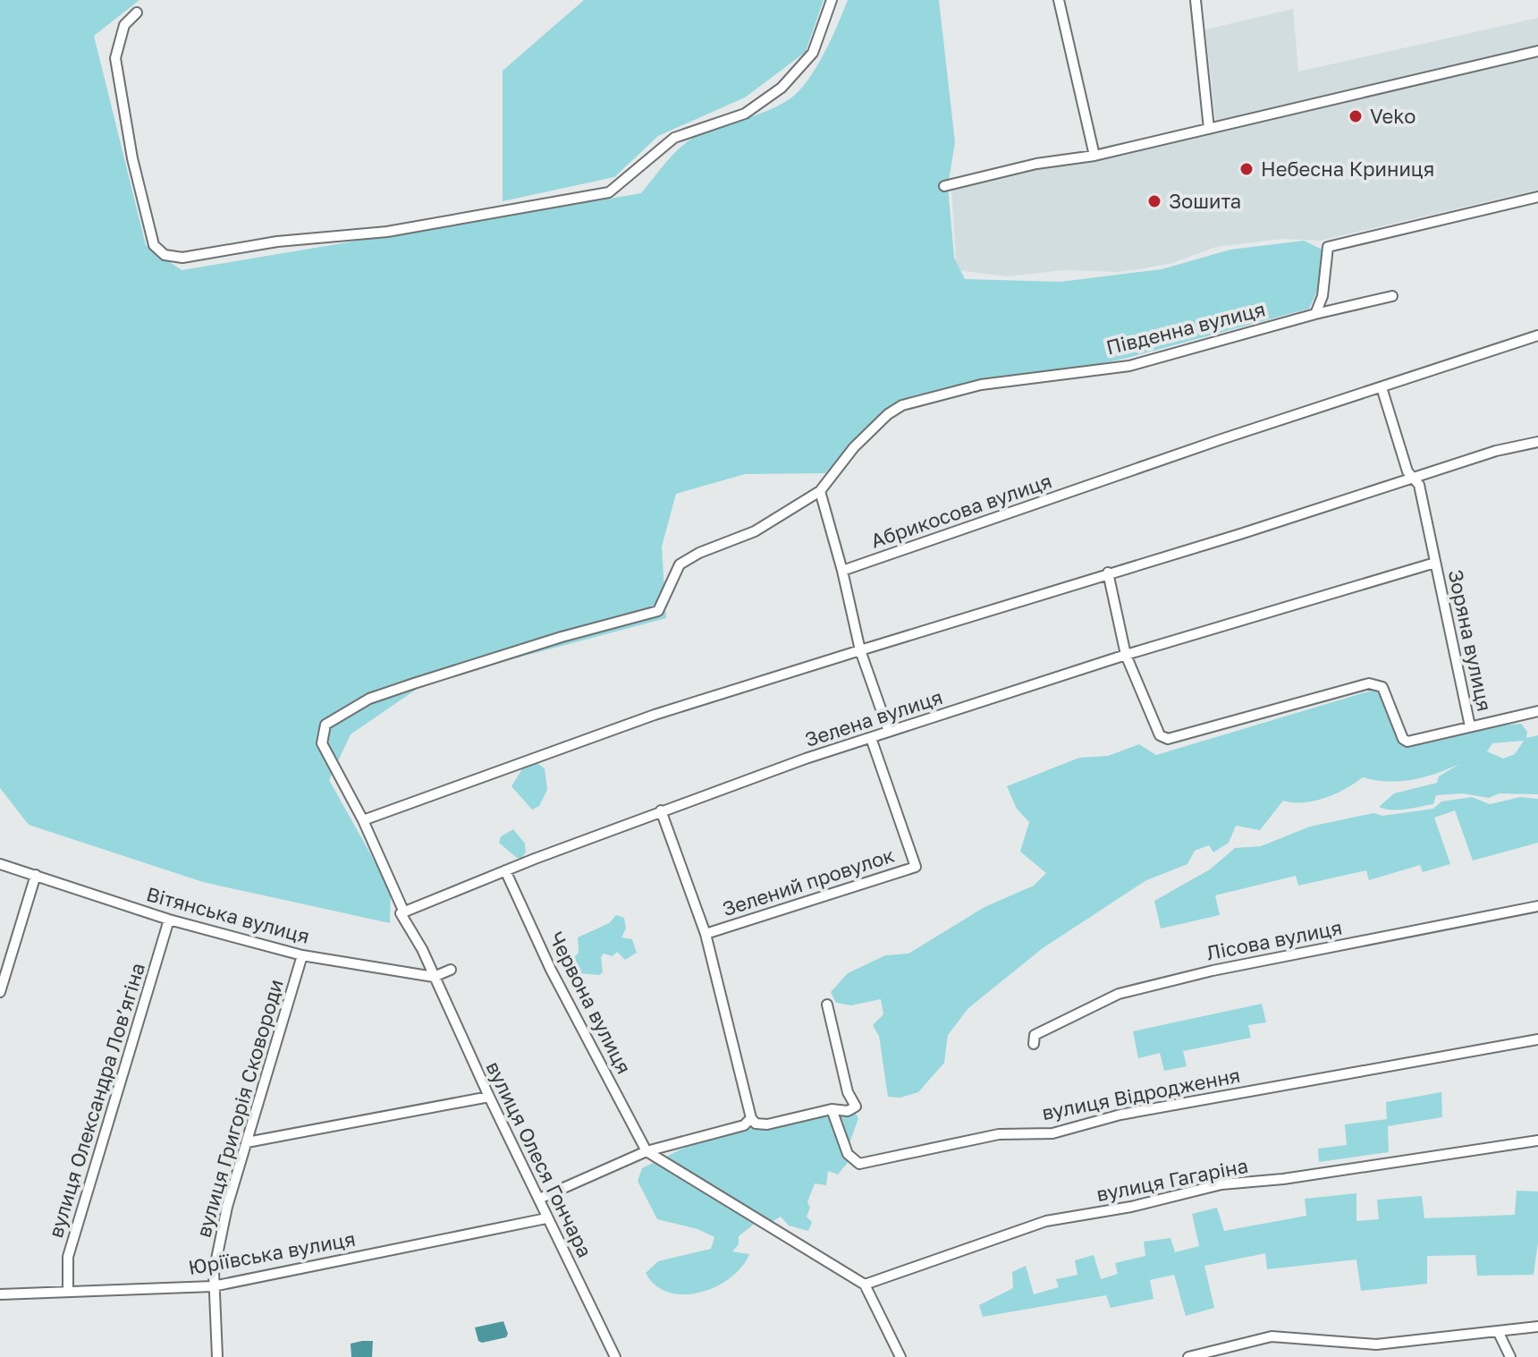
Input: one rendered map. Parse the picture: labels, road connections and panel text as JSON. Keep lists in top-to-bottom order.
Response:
{
  "streets": {
    "street": [
      "Південна вулиця",
      "Абрикосова вулиця",
      "Зоряна вулиця",
      "Зелена вулиця",
      "Зелений провулок",
      "Вітянська вулиця",
      "Лісова вулиця",
      "Червона вулиця",
      "вулиця Відродження",
      "вулиця Олександра Ловʼягіна",
      "вулиця Григорія Сковороди",
      "вулиця Олеся Гончара",
      "вулиця Гагаріна",
      "Юріївська вулиця"
    ]
  },
  "crossings": [
    ["Абрикосова вулиця", "Зоряна вулиця"],
    ["Зоряна вулиця", "Зелена вулиця"],
    ["Зелена вулиця", "Зелений провулок"],
    ["Зелена вулиця", "Червона вулиця"],
    ["Вітянська вулиця", "вулиця Олександра Ловʼягіна"],
    ["Вітянська вулиця", "вулиця Григорія Сковороди"],
    ["Вітянська вулиця", "вулиця Олеся Гончара"],
    ["вулиця Олександра Ловʼягіна", "Юріївська вулиця"],
    ["вулиця Григорія Сковороди", "Юріївська вулиця"],
    ["вулиця Олеся Гончара", "Юріївська вулиця"]
  ],
  "places": ["Veko", "Небесна Криниця", "Зошита"]
}
